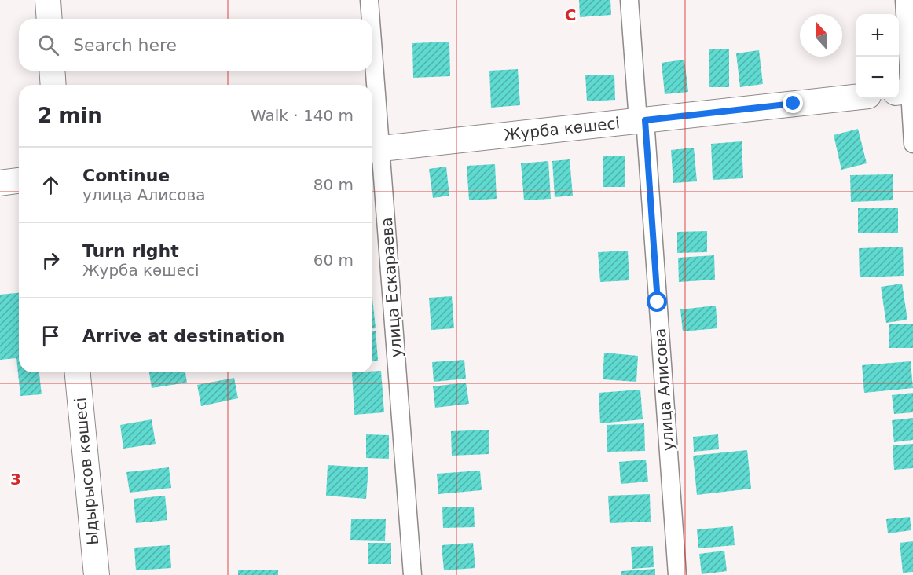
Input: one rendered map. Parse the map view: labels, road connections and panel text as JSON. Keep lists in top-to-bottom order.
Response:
{
  "streets": {
    "street": [
      "Журба көшесі",
      "улица Ескараева",
      "улица Алисова",
      "Ыдырысов көшесі"
    ]
  },
  "crossings": [
    ["Журба көшесі", "улица Ескараева"],
    ["Журба көшесі", "улица Алисова"]
  ],
  "north": "top",
  "page": {
    "map_buttons": ["+", "−"],
    "search": "Search here",
    "heading": ["2 min", "Walk · 140 m"],
    "list": [
      ["Continue", "улица Алисова", "80 m"],
      ["Turn right", "Журба көшесі", "60 m"],
      "Arrive at destination"
    ]
  },
  "grid": {
    "columns": ["C"],
    "rows": ["3"]
  }
}
